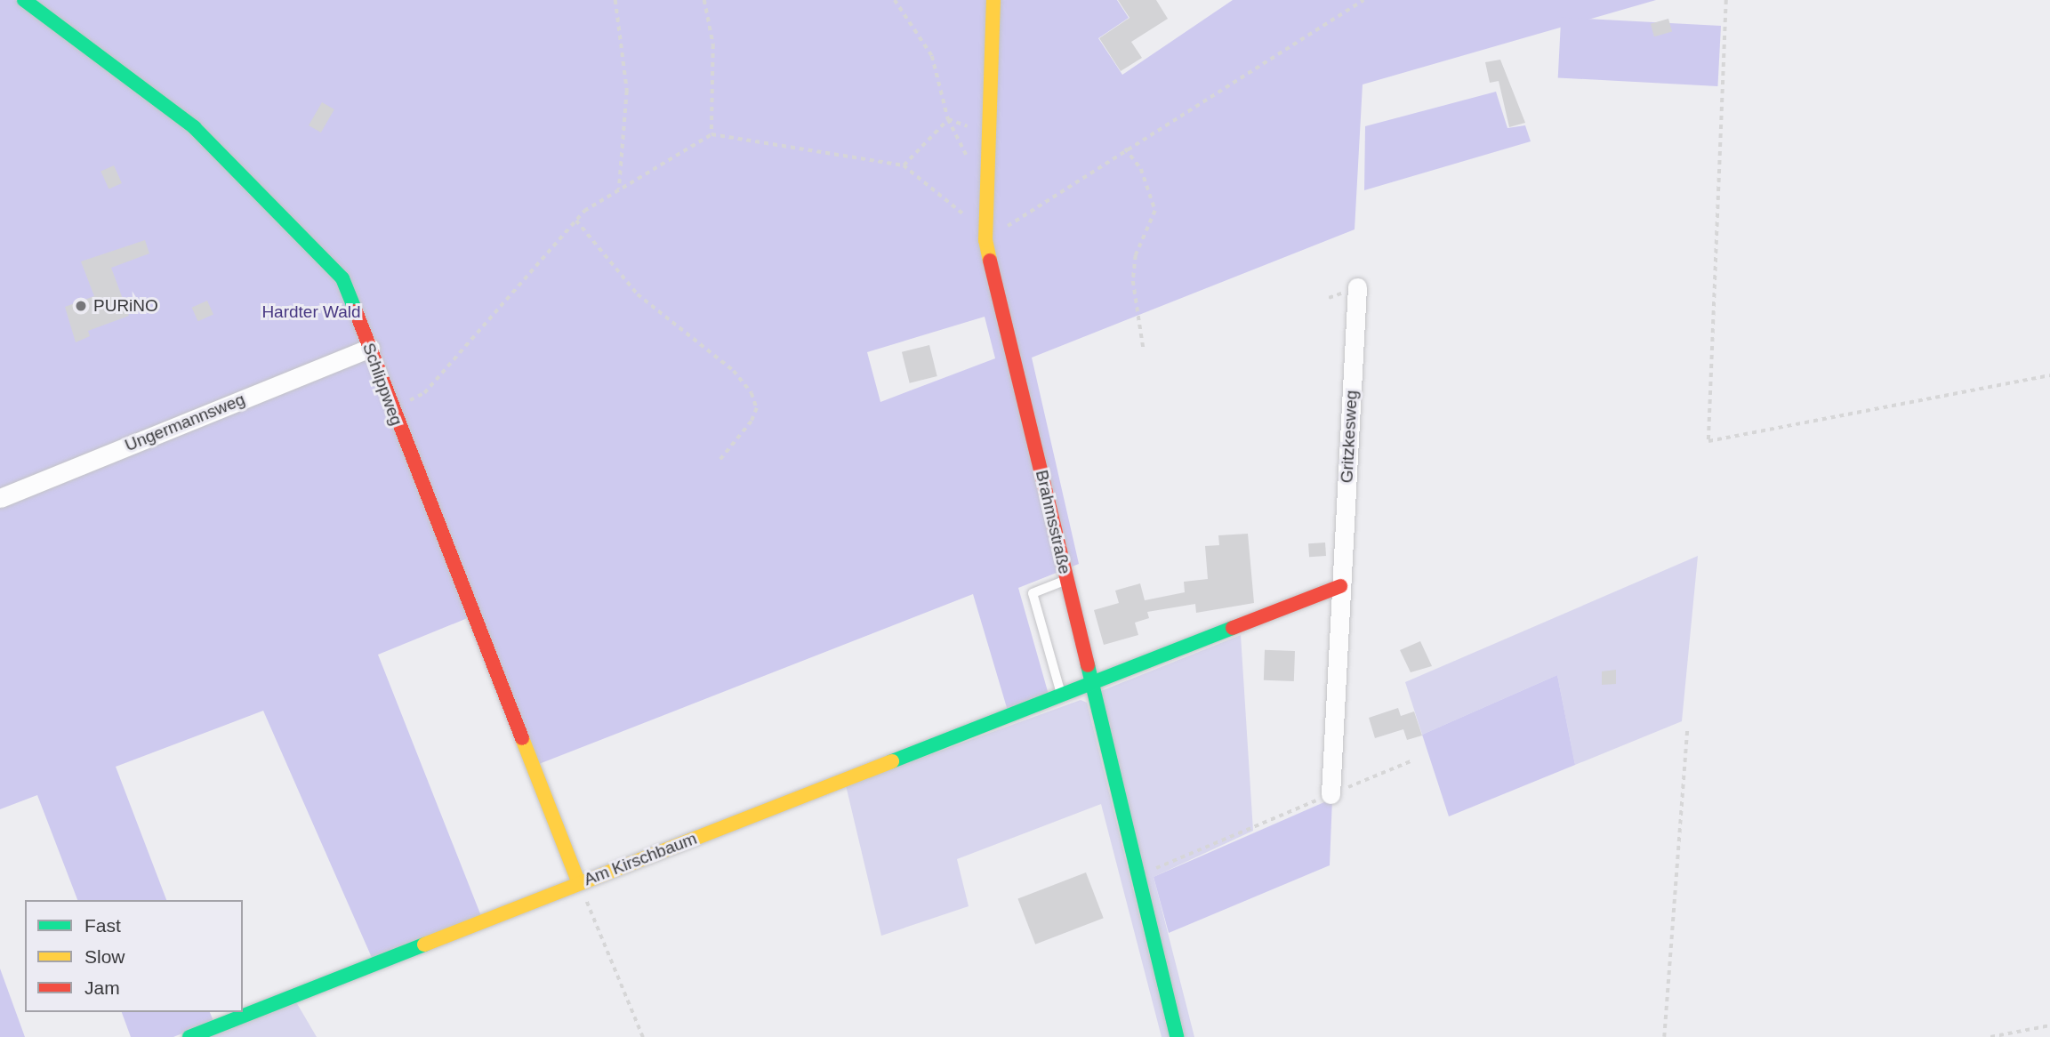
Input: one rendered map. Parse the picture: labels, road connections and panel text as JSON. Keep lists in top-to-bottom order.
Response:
{
  "streets": {
    "street": [
      "Schlippweg",
      "Ungermannsweg",
      "Gritzkesweg",
      "Brahmsstraße",
      "Am Kirschbaum"
    ]
  },
  "crossings": [
    ["Schlippweg", "Ungermannsweg"],
    ["Schlippweg", "Am Kirschbaum"],
    ["Brahmsstraße", "Am Kirschbaum"]
  ],
  "parks": ["Hardter Wald"],
  "places": ["PURiNO"],
  "legend": ["Fast", "Slow", "Jam"]
}
